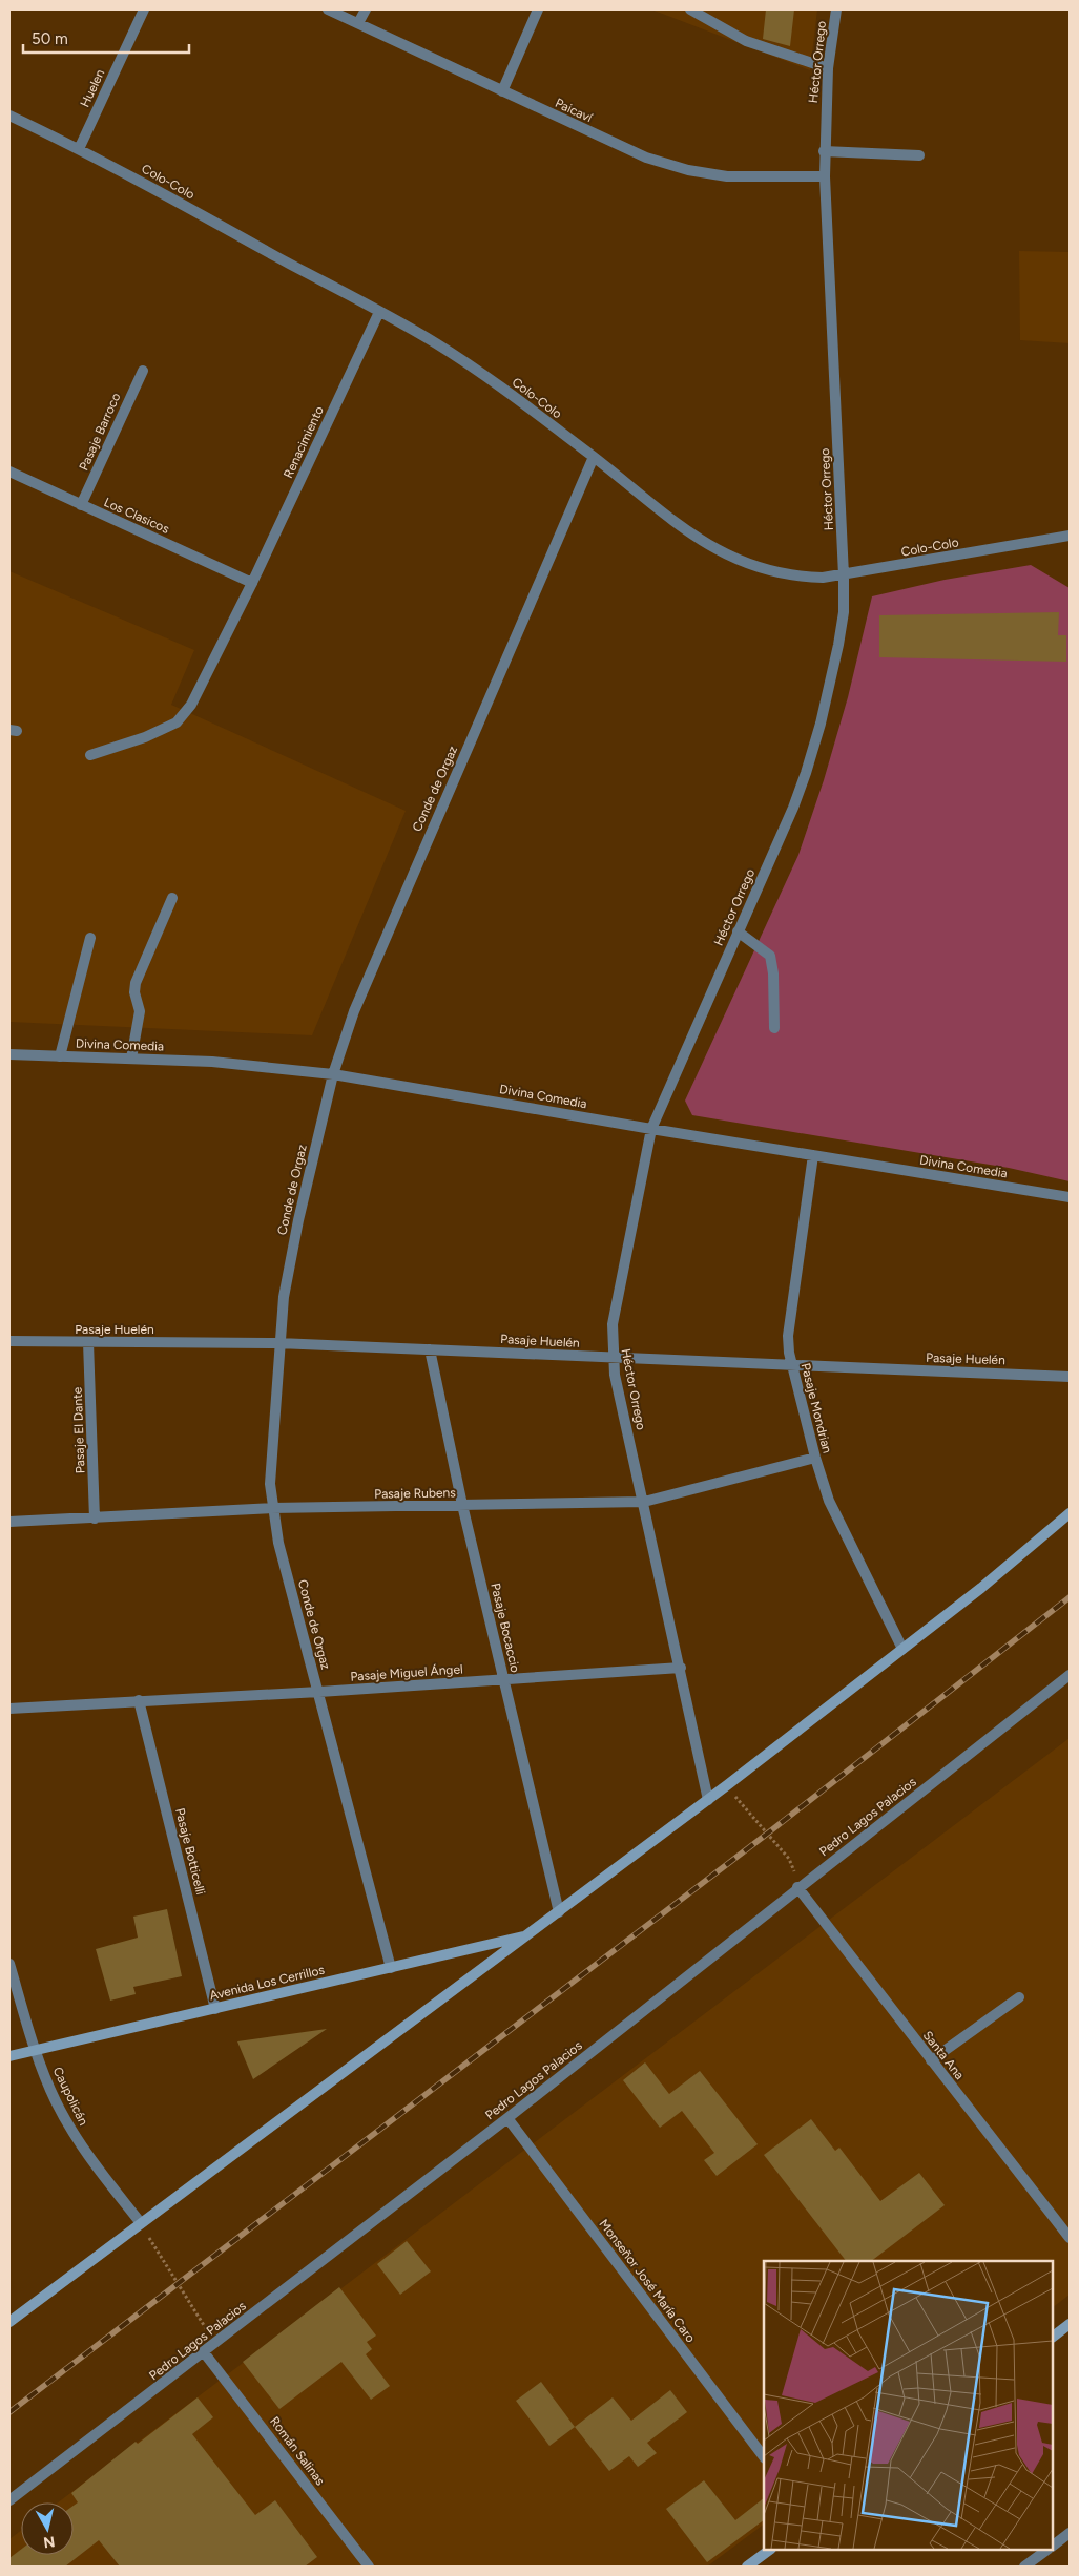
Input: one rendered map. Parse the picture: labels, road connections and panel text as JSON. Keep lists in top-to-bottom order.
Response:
{
  "streets": {
    "main road": ["Avenida Los Cerrillos"],
    "street": [
      "Héctor Orrego",
      "Huelen",
      "Paicaví",
      "Colo-Colo",
      "Pasaje Barroco",
      "Renacimiento",
      "Los Clasicos",
      "Conde de Orgaz",
      "Divina Comedia",
      "Pasaje Huelén",
      "Pasaje Mondrian",
      "Pasaje El Dante",
      "Pasaje Rubens",
      "Pasaje Bocaccio",
      "Pasaje Miguel Ángel",
      "Pedro Lagos Palacios",
      "Pasaje Botticelli",
      "Santa Ana",
      "Caupolicán",
      "Monseñor José María Caro",
      "Román Salinas"
    ]
  },
  "crossings": [
    ["Héctor Orrego", "Paicaví"],
    ["Héctor Orrego", "Colo-Colo"],
    ["Héctor Orrego", "Divina Comedia"],
    ["Héctor Orrego", "Pasaje Huelén"],
    ["Héctor Orrego", "Pasaje Rubens"],
    ["Héctor Orrego", "Pasaje Miguel Ángel"],
    ["Huelen", "Colo-Colo"],
    ["Colo-Colo", "Renacimiento"],
    ["Colo-Colo", "Conde de Orgaz"],
    ["Pasaje Barroco", "Los Clasicos"],
    ["Renacimiento", "Los Clasicos"],
    ["Conde de Orgaz", "Divina Comedia"],
    ["Conde de Orgaz", "Pasaje Huelén"],
    ["Conde de Orgaz", "Pasaje Rubens"],
    ["Conde de Orgaz", "Pasaje Miguel Ángel"],
    ["Conde de Orgaz", "Avenida Los Cerrillos"],
    ["Divina Comedia", "Pasaje Mondrian"],
    ["Pasaje Huelén", "Pasaje Mondrian"],
    ["Pasaje Huelén", "Pasaje El Dante"],
    ["Pasaje Huelén", "Pasaje Bocaccio"],
    ["Pasaje Mondrian", "Pasaje Rubens"],
    ["Pasaje El Dante", "Pasaje Rubens"],
    ["Pasaje Rubens", "Pasaje Bocaccio"],
    ["Pasaje Bocaccio", "Pasaje Miguel Ángel"],
    ["Pasaje Miguel Ángel", "Pasaje Botticelli"],
    ["Pedro Lagos Palacios", "Santa Ana"],
    ["Pedro Lagos Palacios", "Monseñor José María Caro"],
    ["Pedro Lagos Palacios", "Román Salinas"],
    ["Pasaje Botticelli", "Avenida Los Cerrillos"],
    ["Avenida Los Cerrillos", "Caupolicán"]
  ],
  "scale_bar": "50 m",
  "north": "bottom"
}
